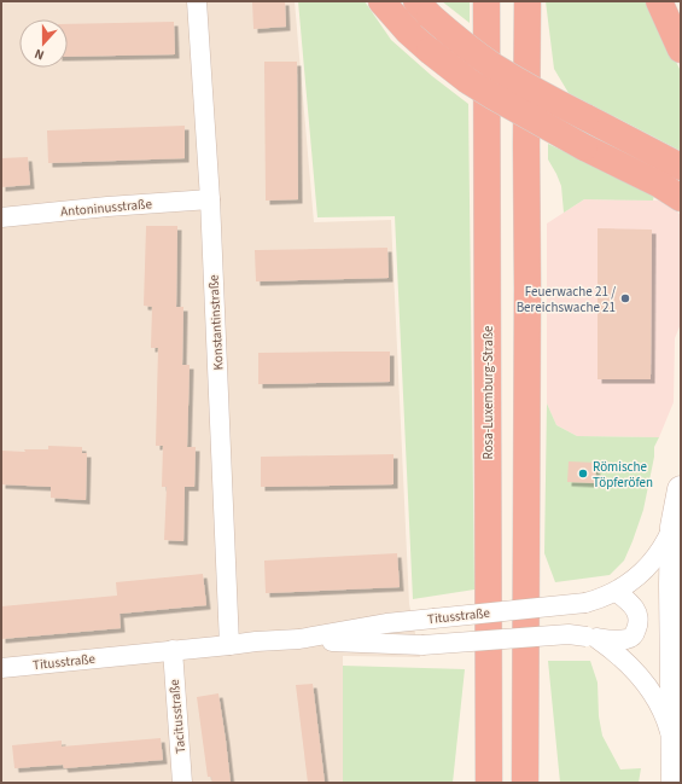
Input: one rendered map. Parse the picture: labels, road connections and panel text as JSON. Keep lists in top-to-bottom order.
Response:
{
  "streets": {
    "highway": ["Rosa-Luxemburg-Straße"],
    "street": [
      "Antoninusstraße",
      "Konstantinstraße",
      "Titusstraße",
      "Tacitusstraße"
    ]
  },
  "crossings": [
    ["Antoninusstraße", "Konstantinstraße"],
    ["Konstantinstraße", "Titusstraße"],
    ["Titusstraße", "Tacitusstraße"]
  ],
  "places": ["Feuerwache 21 / Bereichswache 21", "Römische Töpferöfen"],
  "north": "bottom"
}
